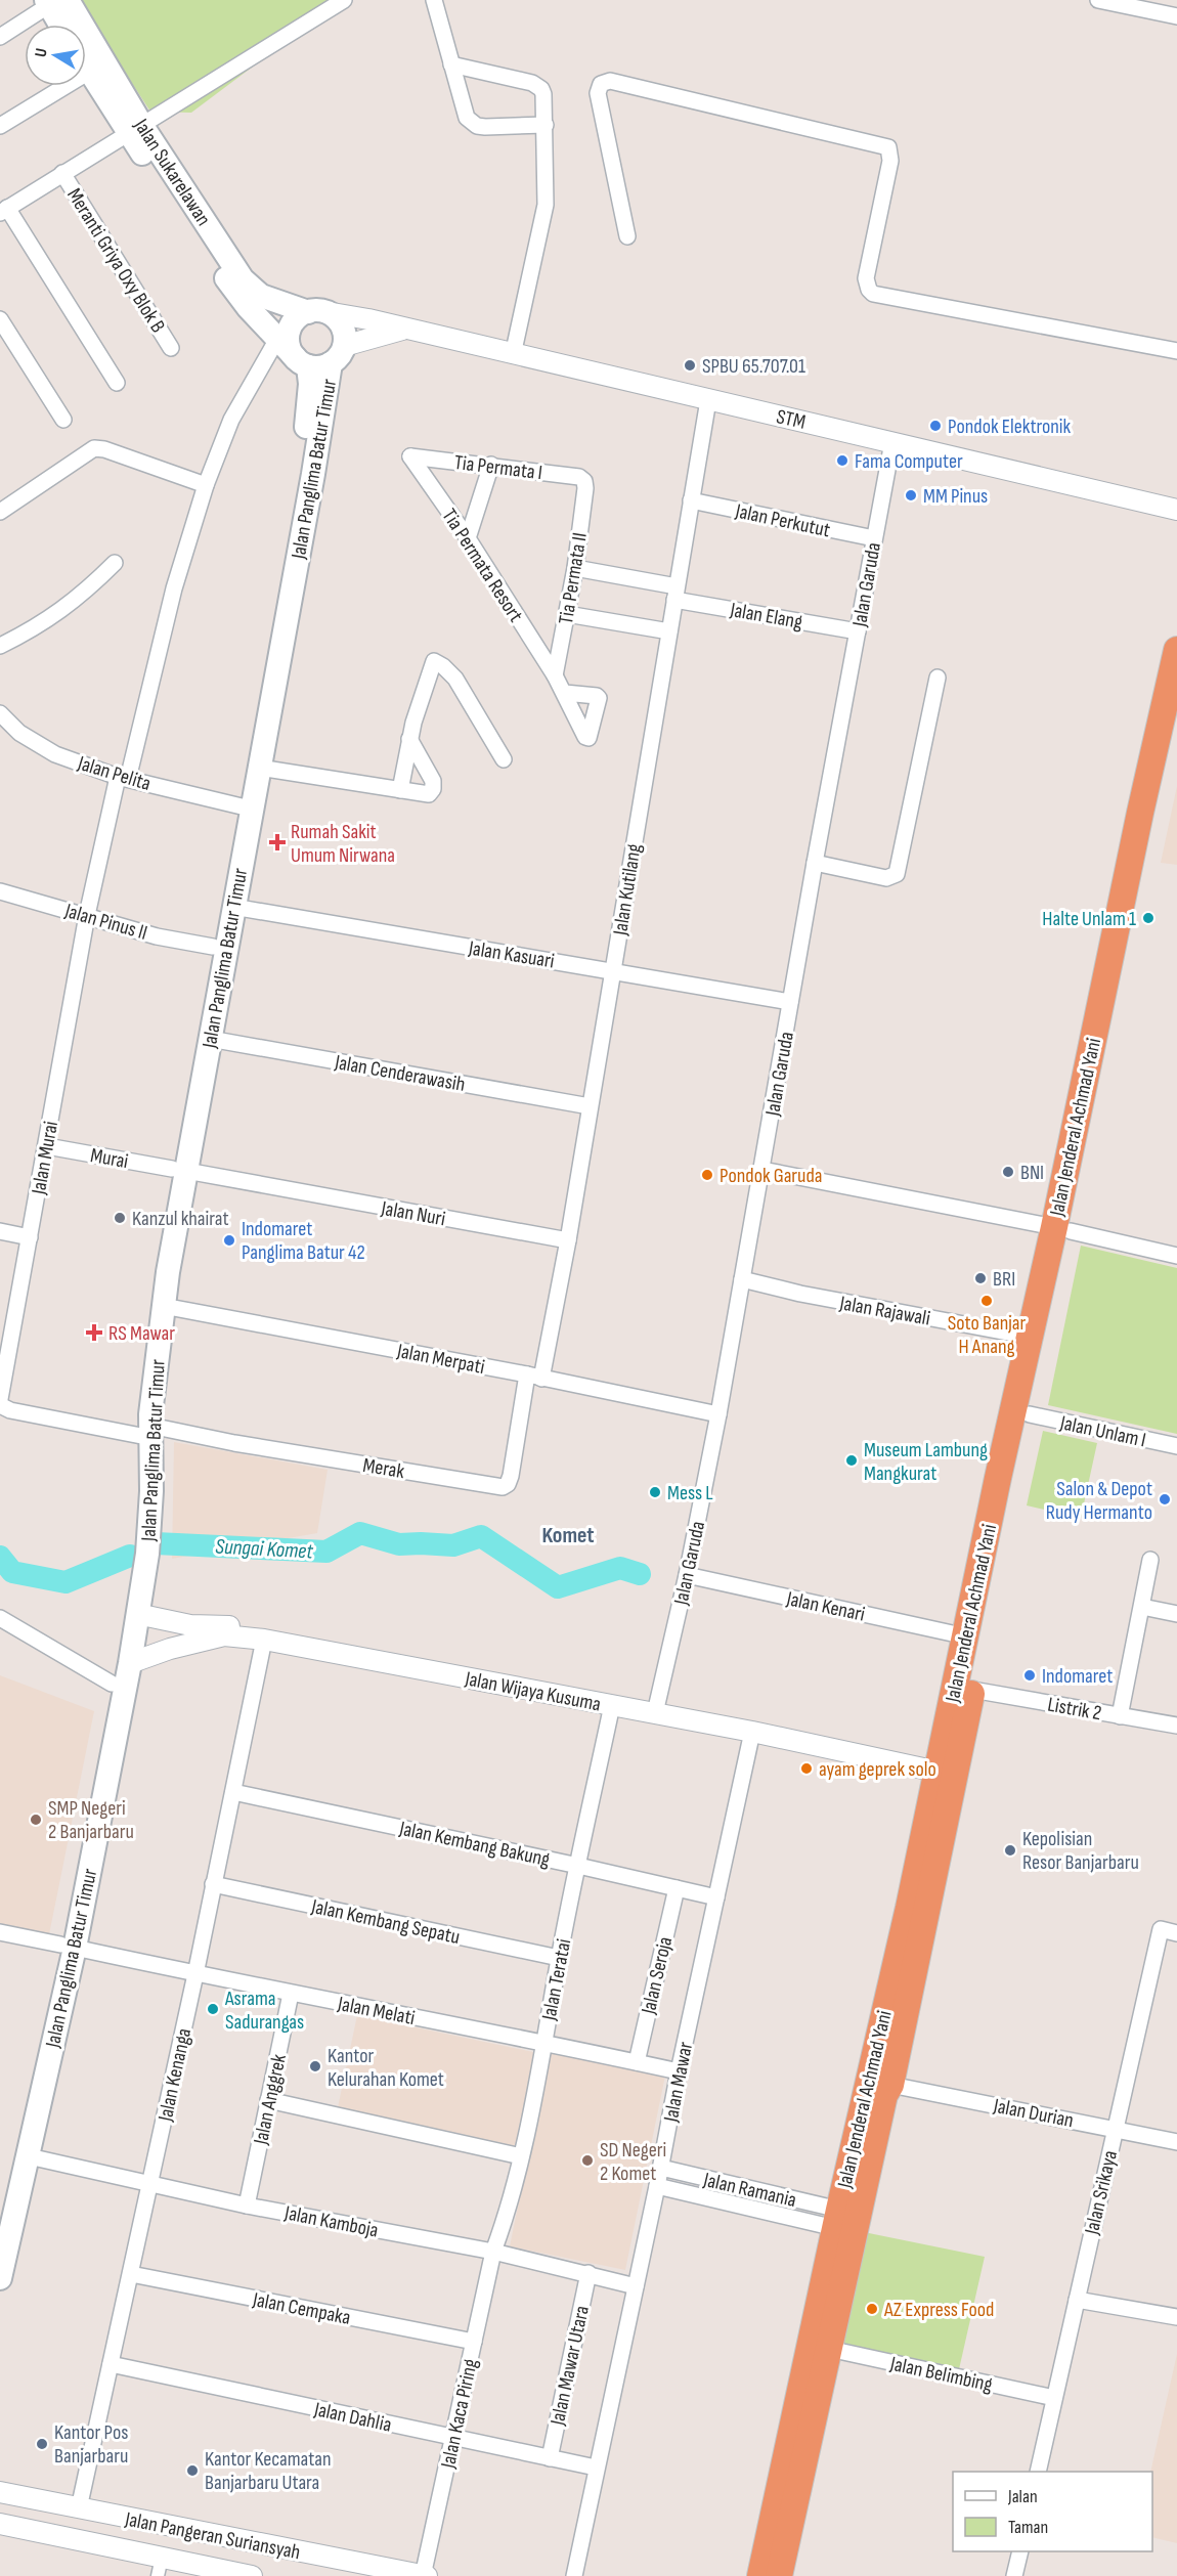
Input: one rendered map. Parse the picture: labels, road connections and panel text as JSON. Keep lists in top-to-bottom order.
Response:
{
  "streets": {
    "highway": ["Jalan Jenderal Achmad Yani"],
    "main road": ["Jalan Sukarelawan", "Jalan Panglima Batur Timur"],
    "street": [
      "Meranti Griya Oxy Blok B",
      "STM",
      "Tia Permata I",
      "Jalan Perkutut",
      "Tia Permata Resort",
      "Tia Permata II",
      "Jalan Garuda",
      "Jalan Elang",
      "Jalan Pelita",
      "Jalan Kutilang",
      "Jalan Pinus II",
      "Jalan Kasuari",
      "Jalan Cenderawasih",
      "Jalan Murai",
      "Murai",
      "Jalan Nuri",
      "Jalan Rajawali",
      "Jalan Merpati",
      "Jalan Unlam I",
      "Merak",
      "Jalan Kenari",
      "Jalan Wijaya Kusuma",
      "Listrik 2",
      "Jalan Kembang Bakung",
      "Jalan Kembang Sepatu",
      "Jalan Seroja",
      "Jalan Teratai",
      "Jalan Melati",
      "Jalan Kenanga",
      "Jalan Mawar",
      "Jalan Anggrek",
      "Jalan Durian",
      "Jalan Ramania",
      "Jalan Srikaya",
      "Jalan Kamboja",
      "Jalan Cempaka",
      "Jalan Mawar Utara",
      "Jalan Belimbing",
      "Jalan Kaca Piring",
      "Jalan Dahlia",
      "Jalan Pangeran Suriansyah"
    ]
  },
  "crossings": [
    ["Jalan Sukarelawan", "STM"],
    ["Jalan Sukarelawan", "Jalan Panglima Batur Timur"],
    ["Jalan Sukarelawan", "Jalan Murai"],
    ["STM", "Jalan Panglima Batur Timur"],
    ["STM", "Jalan Garuda"],
    ["STM", "Jalan Kutilang"],
    ["Tia Permata I", "Tia Permata Resort"],
    ["Tia Permata I", "Tia Permata II"],
    ["Jalan Panglima Batur Timur", "Jalan Pelita"],
    ["Jalan Panglima Batur Timur", "Jalan Pinus II"],
    ["Jalan Panglima Batur Timur", "Jalan Kasuari"],
    ["Jalan Panglima Batur Timur", "Jalan Cenderawasih"],
    ["Jalan Panglima Batur Timur", "Murai"],
    ["Jalan Panglima Batur Timur", "Jalan Nuri"],
    ["Jalan Panglima Batur Timur", "Jalan Merpati"],
    ["Jalan Panglima Batur Timur", "Merak"],
    ["Jalan Panglima Batur Timur", "Jalan Wijaya Kusuma"],
    ["Jalan Panglima Batur Timur", "Jalan Melati"],
    ["Jalan Panglima Batur Timur", "Jalan Kamboja"],
    ["Jalan Perkutut", "Jalan Garuda"],
    ["Jalan Perkutut", "Jalan Kutilang"],
    ["Tia Permata Resort", "Tia Permata II"],
    ["Tia Permata II", "Jalan Elang"],
    ["Jalan Garuda", "Jalan Elang"],
    ["Jalan Garuda", "Jalan Kasuari"],
    ["Jalan Garuda", "Jalan Rajawali"],
    ["Jalan Garuda", "Jalan Merpati"],
    ["Jalan Garuda", "Jalan Kenari"],
    ["Jalan Garuda", "Jalan Wijaya Kusuma"],
    ["Jalan Elang", "Jalan Kutilang"],
    ["Jalan Pelita", "Jalan Murai"],
    ["Jalan Kutilang", "Jalan Kasuari"],
    ["Jalan Kutilang", "Jalan Cenderawasih"],
    ["Jalan Kutilang", "Jalan Nuri"],
    ["Jalan Kutilang", "Jalan Merpati"],
    ["Jalan Kutilang", "Merak"],
    ["Jalan Pinus II", "Jalan Murai"],
    ["Jalan Jenderal Achmad Yani", "Jalan Rajawali"],
    ["Jalan Jenderal Achmad Yani", "Jalan Unlam I"],
    ["Jalan Jenderal Achmad Yani", "Jalan Kenari"],
    ["Jalan Jenderal Achmad Yani", "Jalan Wijaya Kusuma"],
    ["Jalan Jenderal Achmad Yani", "Listrik 2"],
    ["Jalan Jenderal Achmad Yani", "Jalan Durian"],
    ["Jalan Jenderal Achmad Yani", "Jalan Ramania"],
    ["Jalan Jenderal Achmad Yani", "Jalan Belimbing"],
    ["Jalan Murai", "Murai"],
    ["Murai", "Jalan Nuri"],
    ["Jalan Merpati", "Merak"],
    ["Jalan Wijaya Kusuma", "Jalan Teratai"],
    ["Jalan Wijaya Kusuma", "Jalan Kenanga"],
    ["Jalan Wijaya Kusuma", "Jalan Mawar"],
    ["Jalan Kembang Bakung", "Jalan Seroja"],
    ["Jalan Kembang Bakung", "Jalan Teratai"],
    ["Jalan Kembang Bakung", "Jalan Kenanga"],
    ["Jalan Kembang Bakung", "Jalan Mawar"],
    ["Jalan Kembang Sepatu", "Jalan Teratai"],
    ["Jalan Kembang Sepatu", "Jalan Kenanga"],
    ["Jalan Seroja", "Jalan Melati"],
    ["Jalan Teratai", "Jalan Melati"],
    ["Jalan Teratai", "Jalan Kamboja"],
    ["Jalan Teratai", "Jalan Kaca Piring"],
    ["Jalan Melati", "Jalan Kenanga"],
    ["Jalan Melati", "Jalan Mawar"],
    ["Jalan Melati", "Jalan Anggrek"],
    ["Jalan Kenanga", "Jalan Kamboja"],
    ["Jalan Kenanga", "Jalan Cempaka"],
    ["Jalan Kenanga", "Jalan Dahlia"],
    ["Jalan Kenanga", "Jalan Pangeran Suriansyah"],
    ["Jalan Mawar", "Jalan Ramania"],
    ["Jalan Mawar", "Jalan Kamboja"],
    ["Jalan Mawar", "Jalan Dahlia"],
    ["Jalan Anggrek", "Jalan Kamboja"],
    ["Jalan Durian", "Jalan Srikaya"],
    ["Jalan Srikaya", "Jalan Belimbing"],
    ["Jalan Kamboja", "Jalan Mawar Utara"],
    ["Jalan Kamboja", "Jalan Kaca Piring"],
    ["Jalan Cempaka", "Jalan Kaca Piring"],
    ["Jalan Mawar Utara", "Jalan Dahlia"],
    ["Jalan Kaca Piring", "Jalan Dahlia"],
    ["Jalan Kaca Piring", "Jalan Pangeran Suriansyah"]
  ],
  "districts": ["Komet"],
  "water": ["Sungai Komet"],
  "places": {
    "other": [
      "SPBU 65.707.01",
      "Pondok Elektronik",
      "Fama Computer",
      "MM Pinus",
      "Halte Unlam 1",
      "BNI",
      "Pondok Garuda",
      "Kanzul khairat",
      "Indomaret Panglima Batur 42",
      "BRI",
      "Soto Banjar H Anang",
      "Museum Lambung Mangkurat",
      "Mess L",
      "Salon & Depot Rudy Hermanto",
      "Indomaret",
      "ayam geprek solo",
      "SMP Negeri 2 Banjarbaru",
      "Kepolisian Resor Banjarbaru",
      "Asrama Sadurangas",
      "Kantor Kelurahan Komet",
      "SD Negeri 2 Komet",
      "AZ Express Food",
      "Kantor Pos Banjarbaru",
      "Kantor Kecamatan Banjarbaru Utara"
    ],
    "health": ["Rumah Sakit Umum Nirwana", "RS Mawar"]
  },
  "legend": ["Jalan", "Taman"],
  "north": "left"
}
